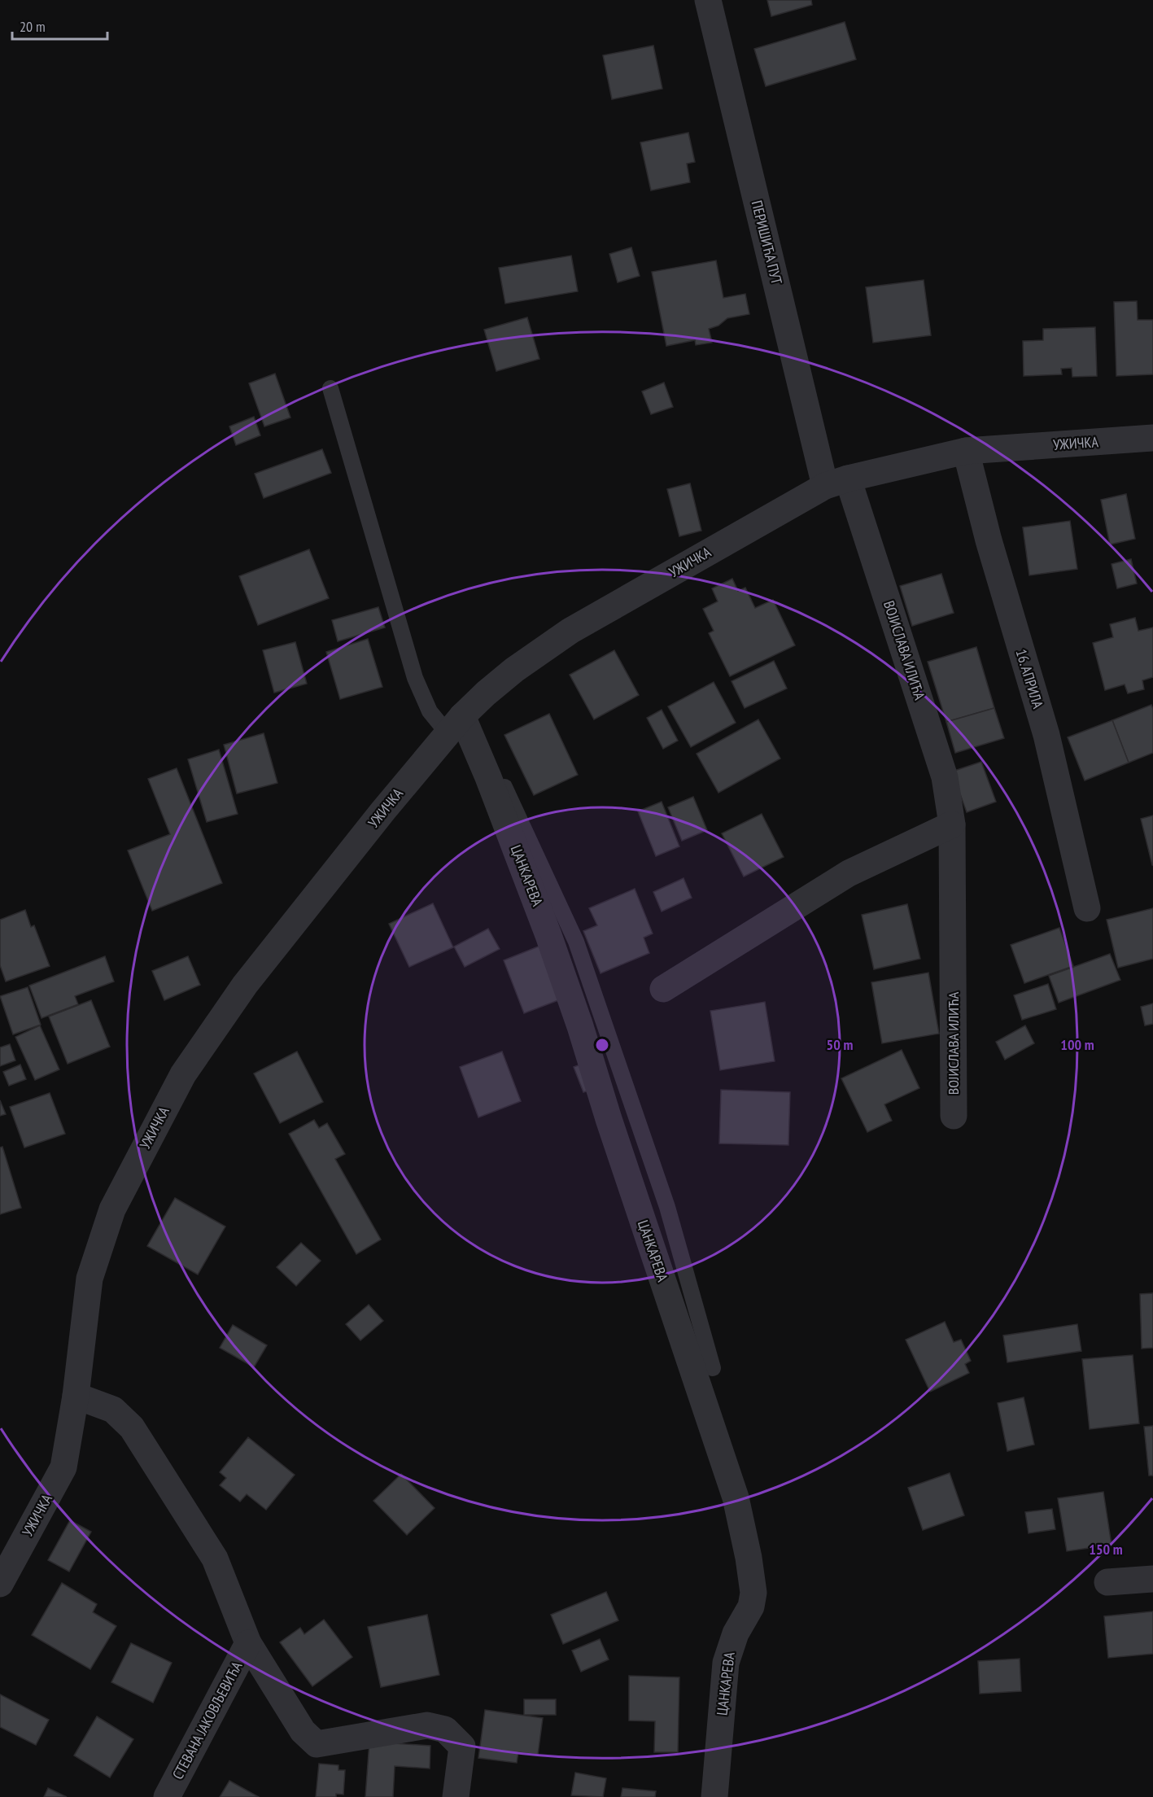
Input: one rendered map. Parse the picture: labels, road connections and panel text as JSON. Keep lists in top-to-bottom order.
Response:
{
  "streets": {
    "street": [
      "ПЕРИШИЋА ПУТ",
      "УЖИЧКА",
      "ВОЈИСЛАВА ИЛИЋА",
      "16. АПРИЛА",
      "ЦАНКАРЕВА",
      "СТЕВАНА ЈАКОВЉЕВИЋА"
    ]
  },
  "crossings": [
    ["ПЕРИШИЋА ПУТ", "УЖИЧКА"],
    ["ПЕРИШИЋА ПУТ", "ВОЈИСЛАВА ИЛИЋА"],
    ["УЖИЧКА", "ВОЈИСЛАВА ИЛИЋА"],
    ["УЖИЧКА", "16. АПРИЛА"],
    ["УЖИЧКА", "ЦАНКАРЕВА"]
  ],
  "scale_bar": "20 m",
  "rings": ["50 m", "100 m", "150 m"]
}
